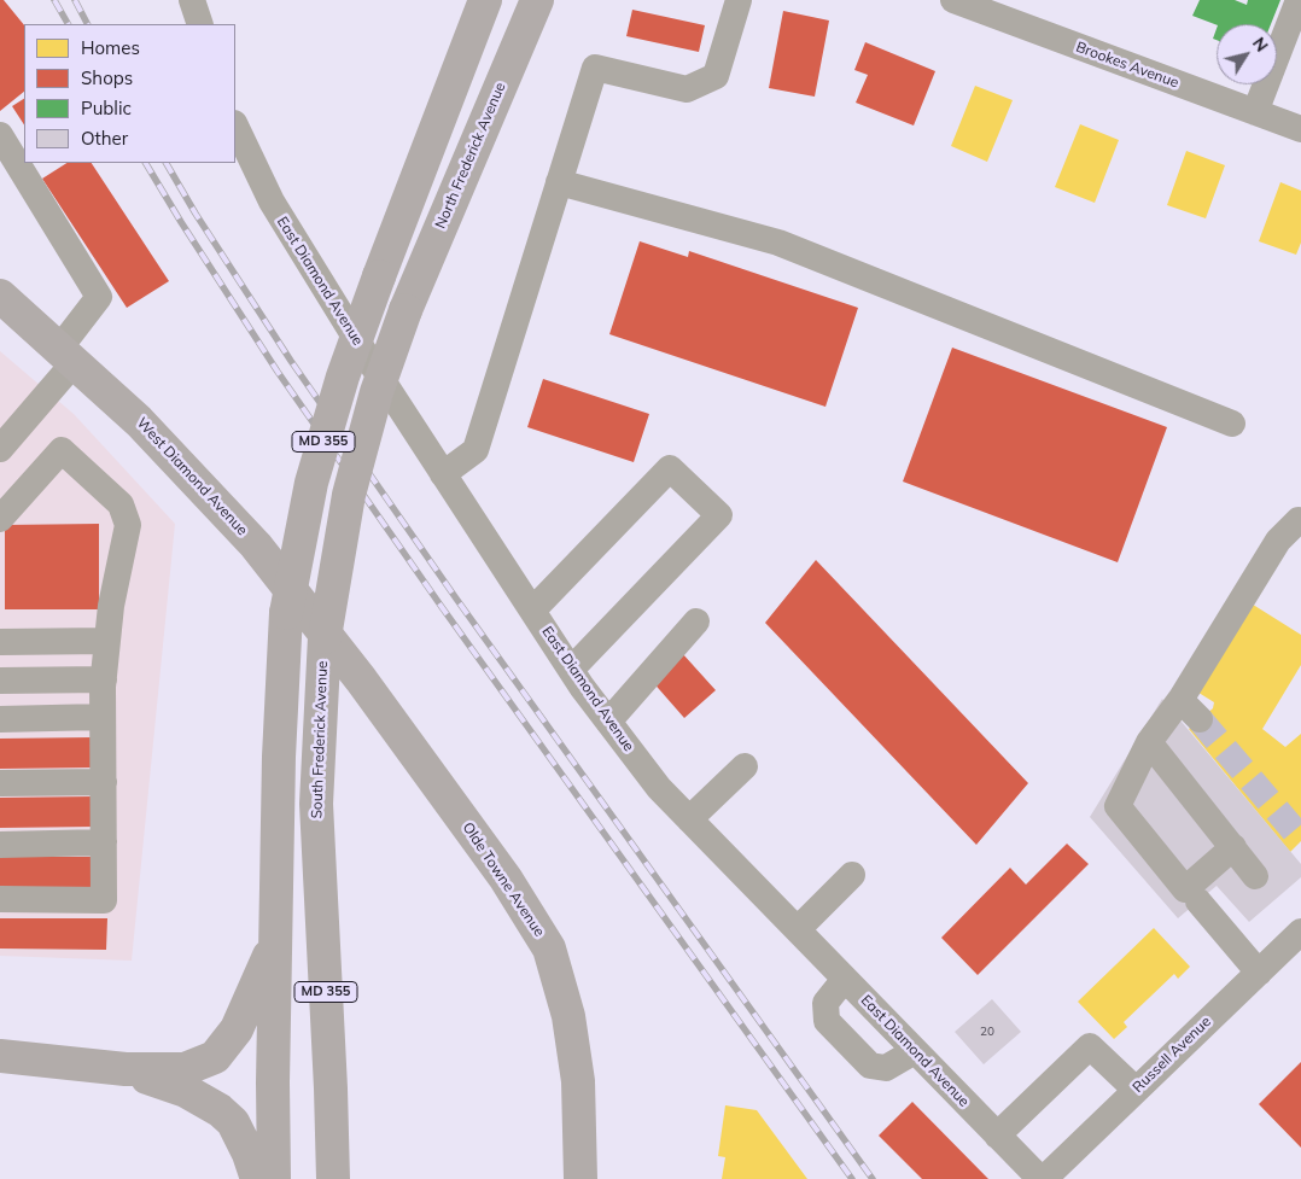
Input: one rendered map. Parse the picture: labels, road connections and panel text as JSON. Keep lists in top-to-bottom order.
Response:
{
  "streets": {
    "main road": [
      "North Frederick Avenue",
      "MD 355",
      "West Diamond Avenue",
      "South Frederick Avenue",
      "Olde Towne Avenue"
    ],
    "street": ["Brookes Avenue", "East Diamond Avenue", "Russell Avenue"]
  },
  "crossings": [
    ["North Frederick Avenue", "South Frederick Avenue"],
    ["East Diamond Avenue", "Russell Avenue"],
    ["West Diamond Avenue", "Olde Towne Avenue"]
  ],
  "house_numbers": ["20"],
  "legend": [
    "Homes",
    "Shops",
    "Public",
    "Other"
  ],
  "north": "top right"
}
